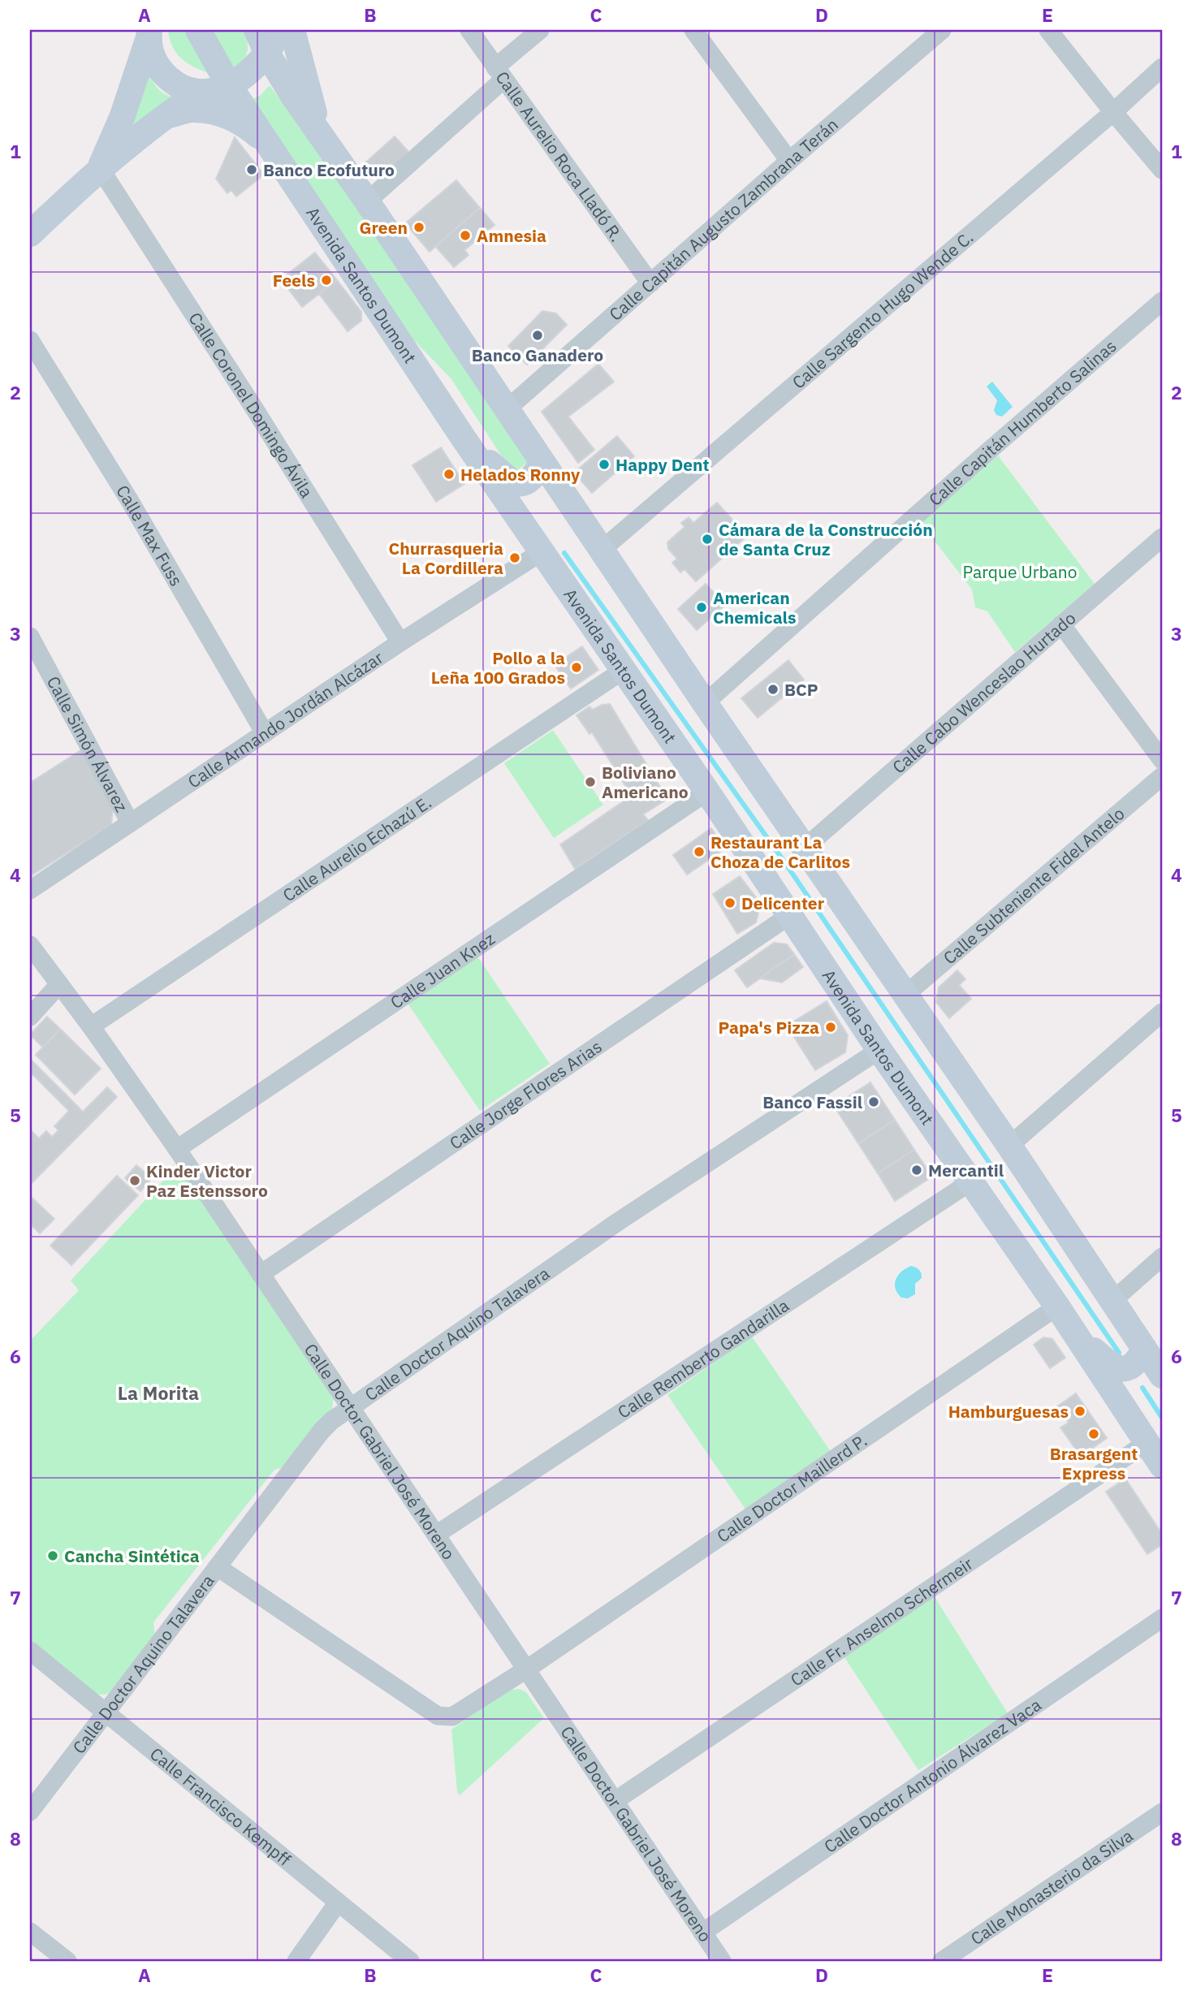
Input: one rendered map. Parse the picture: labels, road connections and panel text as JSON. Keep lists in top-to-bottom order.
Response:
{
  "streets": {
    "main road": ["Avenida Santos Dumont"],
    "street": [
      "Calle Aurelio Roca Lladó R.",
      "Calle Capitán Augusto Zambrana Terán",
      "Calle Sargento Hugo Wende C.",
      "Calle Coronel Domingo Ávila",
      "Calle Capitán Humberto Salinas",
      "Calle Max Fuss",
      "Calle Cabo Wenceslao Hurtado",
      "Calle Armando Jordán Alcázar",
      "Calle Simón Álvarez",
      "Calle Aurelio Echazú E.",
      "Calle Subteniente Fidel Antelo",
      "Calle Juan Knez",
      "Calle Jorge Flores Arias",
      "Calle Doctor Aquino Talavera",
      "Calle Remberto Gandarilla",
      "Calle Doctor Gabriel José Moreno",
      "Calle Doctor Maillerd P.",
      "Calle Fr. Anselmo Schermeir",
      "Calle Doctor Antonio Álvarez Vaca",
      "Calle Francisco Kempff",
      "Calle Monasterio da Silva"
    ]
  },
  "crossings": [
    ["Calle Aurelio Roca Lladó R.", "Calle Capitán Augusto Zambrana Terán"],
    ["Avenida Santos Dumont", "Calle Armando Jordán Alcázar"],
    ["Avenida Santos Dumont", "Calle Aurelio Echazú E."],
    ["Avenida Santos Dumont", "Calle Juan Knez"],
    ["Avenida Santos Dumont", "Calle Jorge Flores Arias"],
    ["Avenida Santos Dumont", "Calle Doctor Aquino Talavera"],
    ["Avenida Santos Dumont", "Calle Remberto Gandarilla"],
    ["Avenida Santos Dumont", "Calle Doctor Maillerd P."],
    ["Avenida Santos Dumont", "Calle Fr. Anselmo Schermeir"],
    ["Calle Coronel Domingo Ávila", "Calle Armando Jordán Alcázar"],
    ["Calle Max Fuss", "Calle Armando Jordán Alcázar"],
    ["Calle Armando Jordán Alcázar", "Calle Simón Álvarez"],
    ["Calle Aurelio Echazú E.", "Calle Doctor Gabriel José Moreno"],
    ["Calle Juan Knez", "Calle Doctor Gabriel José Moreno"],
    ["Calle Jorge Flores Arias", "Calle Doctor Gabriel José Moreno"],
    ["Calle Doctor Aquino Talavera", "Calle Doctor Gabriel José Moreno"],
    ["Calle Doctor Aquino Talavera", "Calle Doctor Maillerd P."],
    ["Calle Doctor Aquino Talavera", "Calle Francisco Kempff"],
    ["Calle Remberto Gandarilla", "Calle Doctor Gabriel José Moreno"],
    ["Calle Doctor Gabriel José Moreno", "Calle Doctor Maillerd P."],
    ["Calle Doctor Gabriel José Moreno", "Calle Fr. Anselmo Schermeir"],
    ["Calle Doctor Gabriel José Moreno", "Calle Doctor Antonio Álvarez Vaca"]
  ],
  "districts": ["La Morita"],
  "parks": ["Parque Urbano"],
  "places": [
    "Banco Ecofuturo",
    "Green",
    "Amnesia",
    "Feels",
    "Banco Ganadero",
    "Happy Dent",
    "Helados Ronny",
    "Cámara de la Construcción de Santa Cruz",
    "Churrasqueria La Cordillera",
    "American Chemicals",
    "Pollo a la Leña 100 Grados",
    "BCP",
    "Boliviano Americano",
    "Restaurant La Choza de Carlitos",
    "Delicenter",
    "Papa's Pizza",
    "Banco Fassil",
    "Mercantil",
    "Kinder Victor Paz Estenssoro",
    "Hamburguesas",
    "Brasargent Express",
    "Cancha Sintética"
  ],
  "grid": {
    "columns": [
      "A",
      "B",
      "C",
      "D",
      "E"
    ],
    "rows": [
      "1",
      "2",
      "3",
      "4",
      "5",
      "6",
      "7",
      "8"
    ]
  }
}
